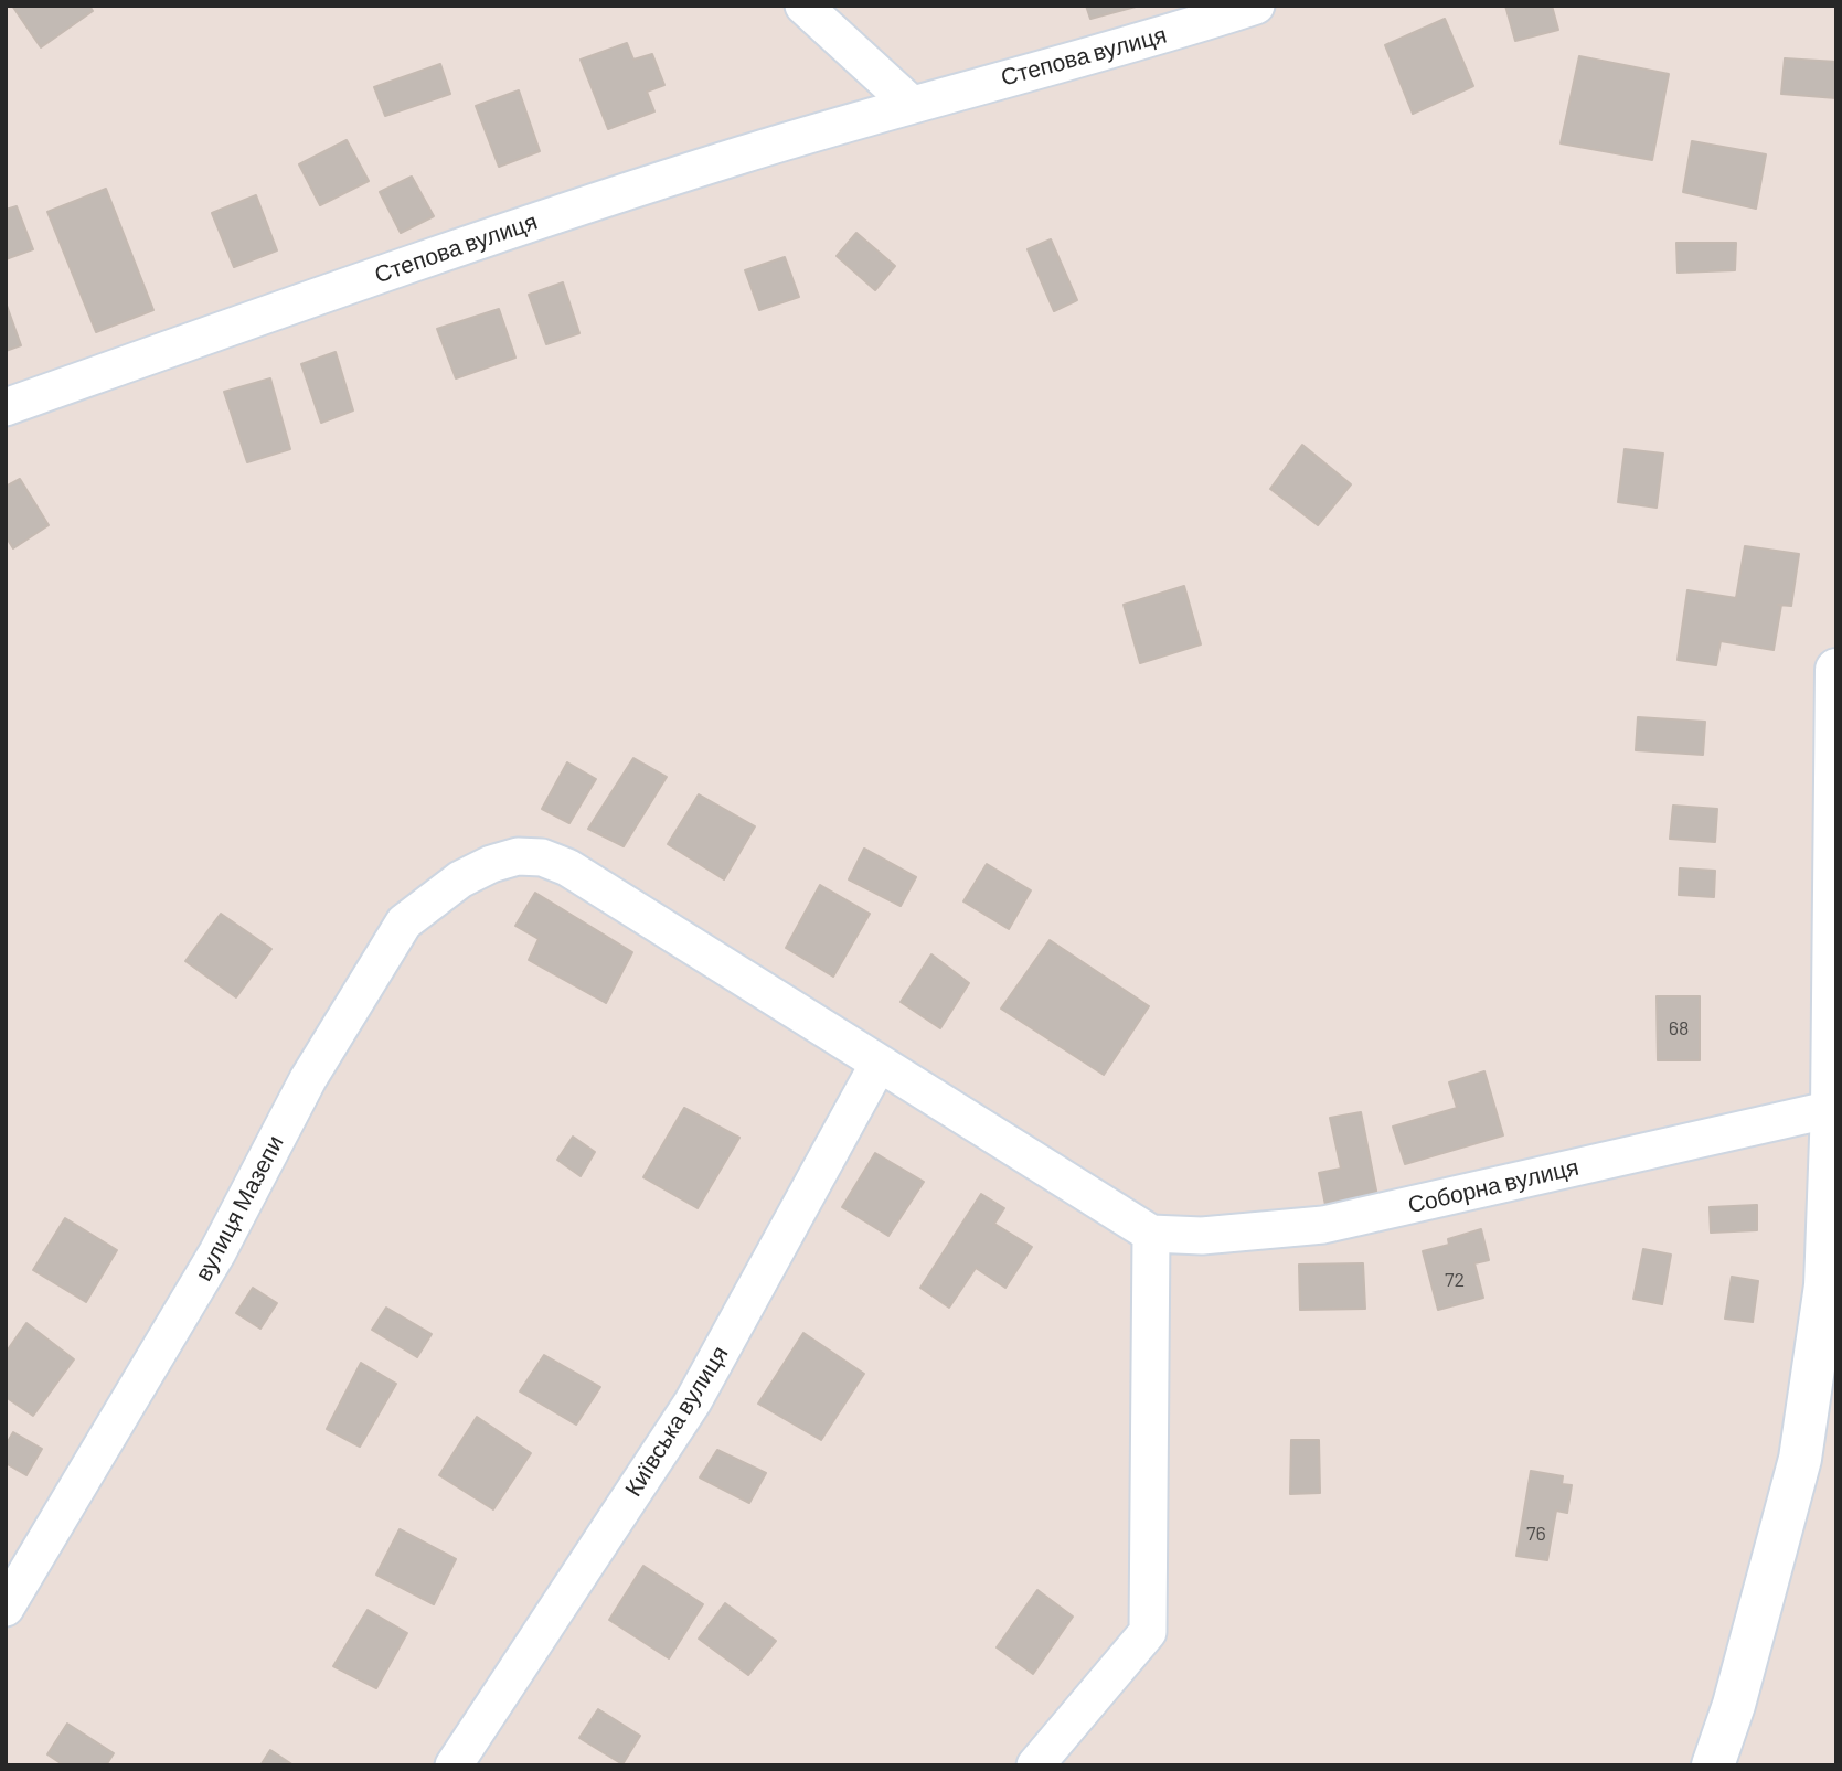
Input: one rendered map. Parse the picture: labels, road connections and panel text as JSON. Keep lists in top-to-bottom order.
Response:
{
  "streets": {
    "street": [
      "Степова вулиця",
      "Соборна вулиця",
      "вулиця Мазепи",
      "Київська вулиця"
    ]
  },
  "crossings": [
    ["вулиця Мазепи", "Київська вулиця"]
  ],
  "house_numbers": ["68", "72", "76"]
}
